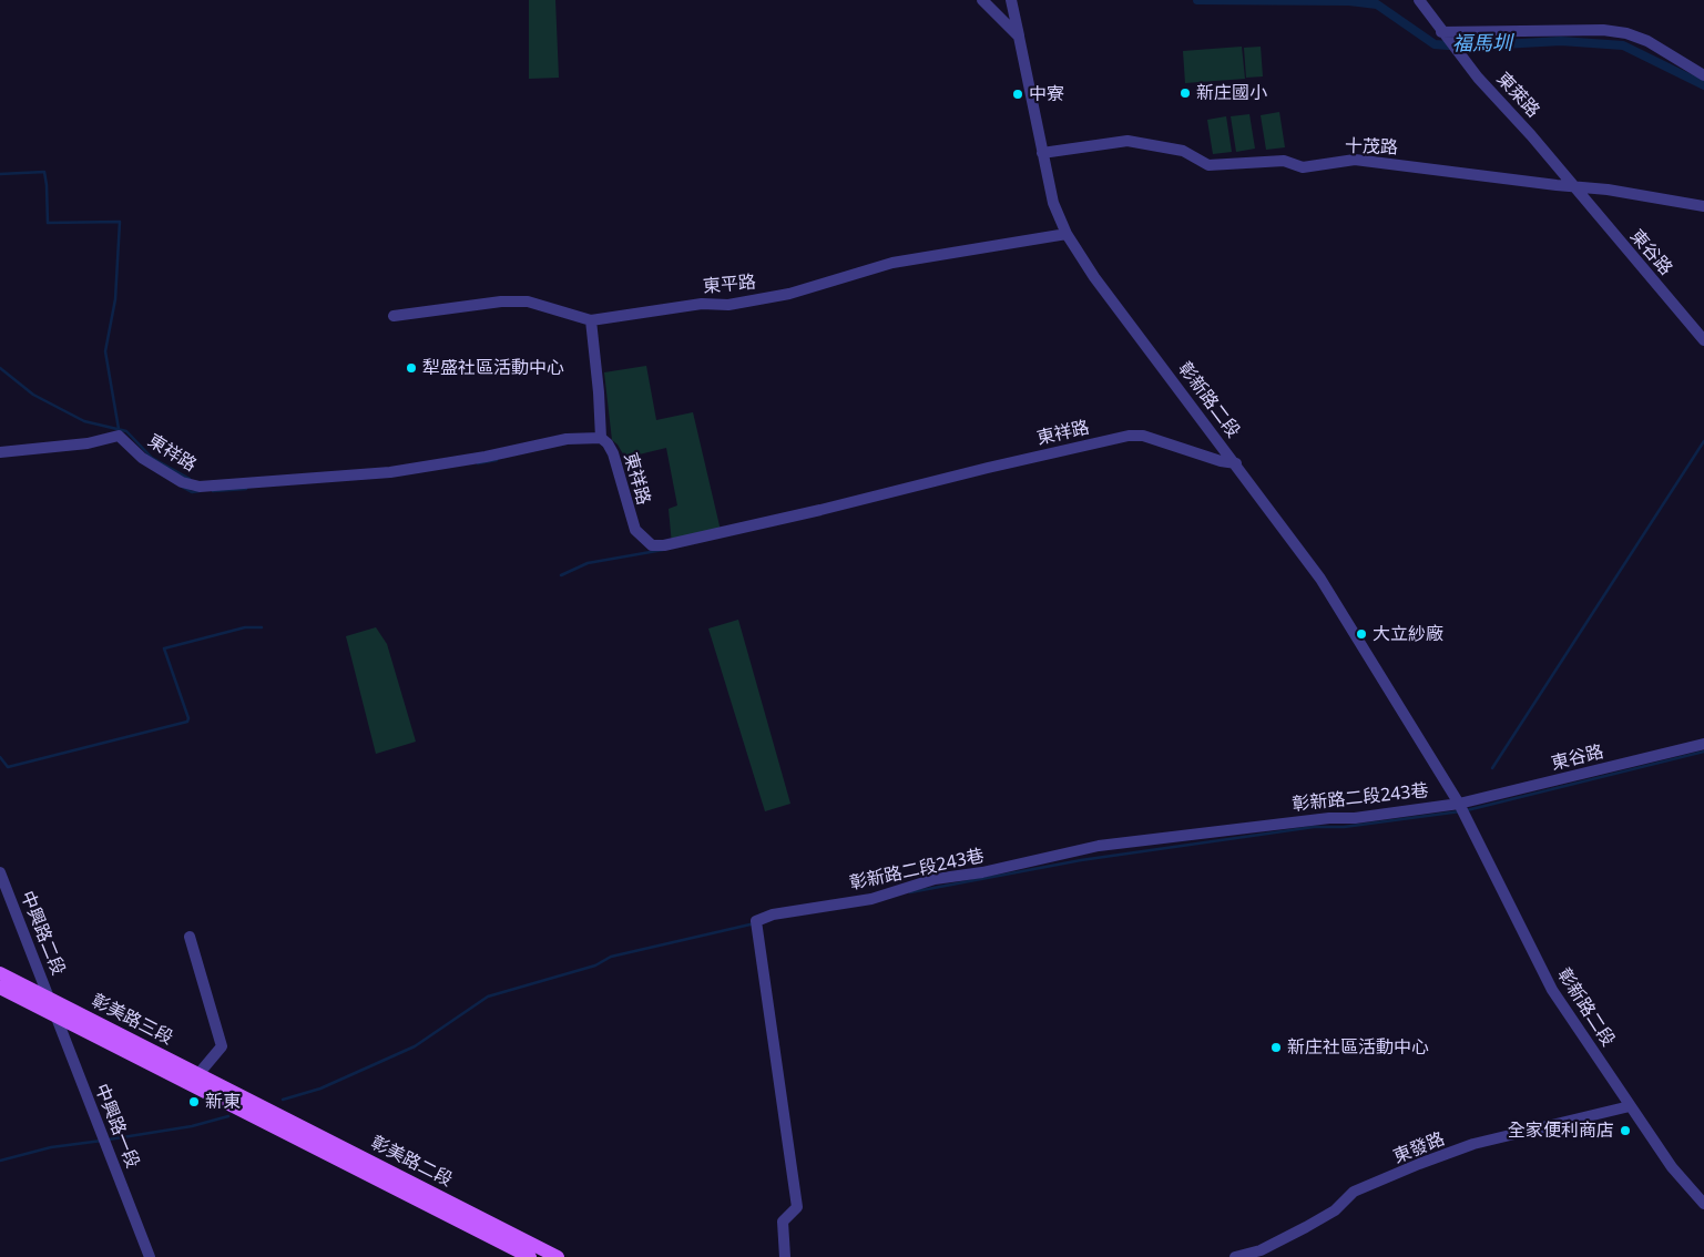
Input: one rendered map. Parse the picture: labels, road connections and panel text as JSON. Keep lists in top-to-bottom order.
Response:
{
  "streets": {
    "main road": ["彰美路三段", "彰美路二段"],
    "street": [
      "東萊路",
      "十茂路",
      "東谷路",
      "東平路",
      "彰新路二段",
      "東祥路",
      "彰新路二段243巷",
      "中興路二段",
      "中興路一段",
      "東發路"
    ]
  },
  "crossings": [
    ["東萊路", "十茂路"],
    ["東萊路", "東谷路"],
    ["十茂路", "東谷路"],
    ["十茂路", "彰新路二段"],
    ["東谷路", "彰新路二段"],
    ["東谷路", "彰新路二段243巷"],
    ["東平路", "彰新路二段"],
    ["彰新路二段", "東祥路"],
    ["彰新路二段", "彰新路二段243巷"],
    ["彰新路二段", "東發路"],
    ["中興路二段", "彰美路三段"],
    ["中興路二段", "中興路一段"],
    ["彰美路三段", "中興路一段"],
    ["彰美路三段", "彰美路二段"]
  ],
  "water": ["福馬圳"],
  "places": [
    "新庄國小",
    "中寮",
    "犁盛社區活動中心",
    "大立紗廠",
    "新庄社區活動中心",
    "新東",
    "全家便利商店"
  ]
}
